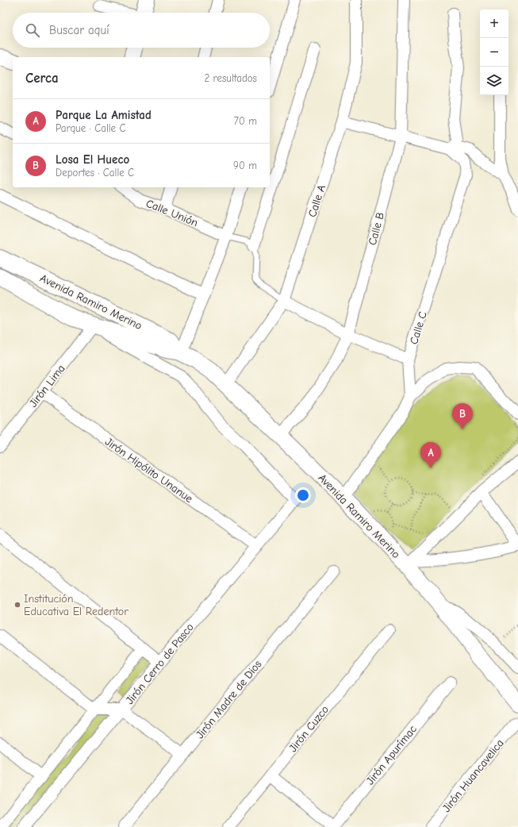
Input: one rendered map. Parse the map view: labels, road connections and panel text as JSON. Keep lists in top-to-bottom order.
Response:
{
  "streets": {
    "street": [
      "Calle A",
      "Calle Unión",
      "Calle B",
      "Avenida Ramiro Merino",
      "Calle C",
      "Jirón Lima",
      "Jirón Hipólito Unanue",
      "Jirón Cerro de Pasco",
      "Jirón Madre de Dios",
      "Jirón Cuzco",
      "Jirón Apurímac",
      "Jirón Huancavelica"
    ]
  },
  "crossings": [
    ["Calle A", "Avenida Ramiro Merino"],
    ["Calle B", "Avenida Ramiro Merino"],
    ["Avenida Ramiro Merino", "Calle C"],
    ["Avenida Ramiro Merino", "Jirón Lima"],
    ["Avenida Ramiro Merino", "Jirón Cerro de Pasco"],
    ["Jirón Lima", "Jirón Hipólito Unanue"],
    ["Jirón Lima", "Jirón Cerro de Pasco"],
    ["Jirón Hipólito Unanue", "Jirón Cerro de Pasco"]
  ],
  "places": ["Institución Educativa El Redentor"],
  "page": {
    "map_buttons": ["+", "−"],
    "search": "Buscar aquí",
    "heading": ["Cerca", "2 resultados"],
    "list": [
      {
        "mark": "A",
        "name": "Parque La Amistad",
        "note": "Parque · Calle C",
        "value": "70 m"
      },
      {
        "mark": "B",
        "name": "Losa El Hueco",
        "note": "Deportes · Calle C",
        "value": "90 m"
      }
    ],
    "pins": ["B", "A"]
  }
}
